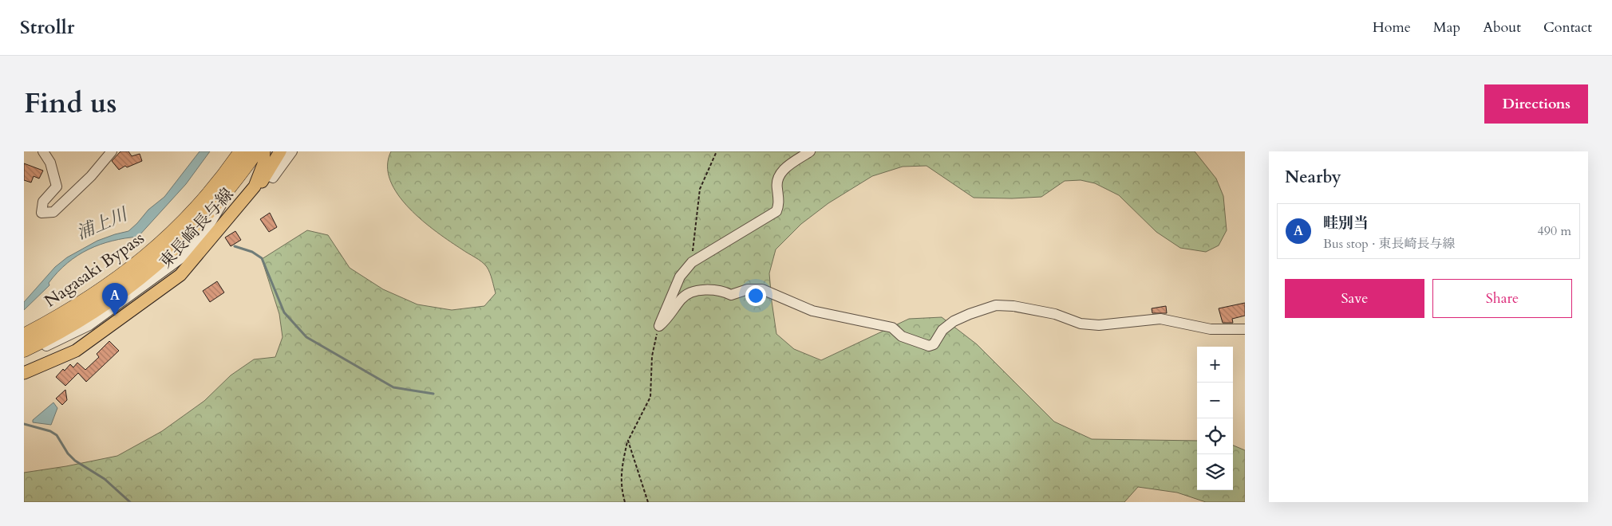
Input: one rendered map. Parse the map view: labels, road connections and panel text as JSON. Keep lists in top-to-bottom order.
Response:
{
  "streets": {
    "highway": ["Nagasaki Bypass"],
    "main road": ["東長崎長与線"]
  },
  "water": ["浦上川"],
  "page": {
    "header": "Strollr",
    "nav": [
      "Home",
      "Map",
      "About",
      "Contact"
    ],
    "title": "Find us",
    "buttons": [
      "Directions",
      ["Save", "Share"]
    ],
    "heading": "Nearby",
    "list": [
      {
        "mark": "A",
        "name": "畦別当",
        "note": "Bus stop · 東長崎長与線",
        "value": "490 m"
      }
    ],
    "pins": "A",
    "map_buttons": ["+", "−"]
  }
}
